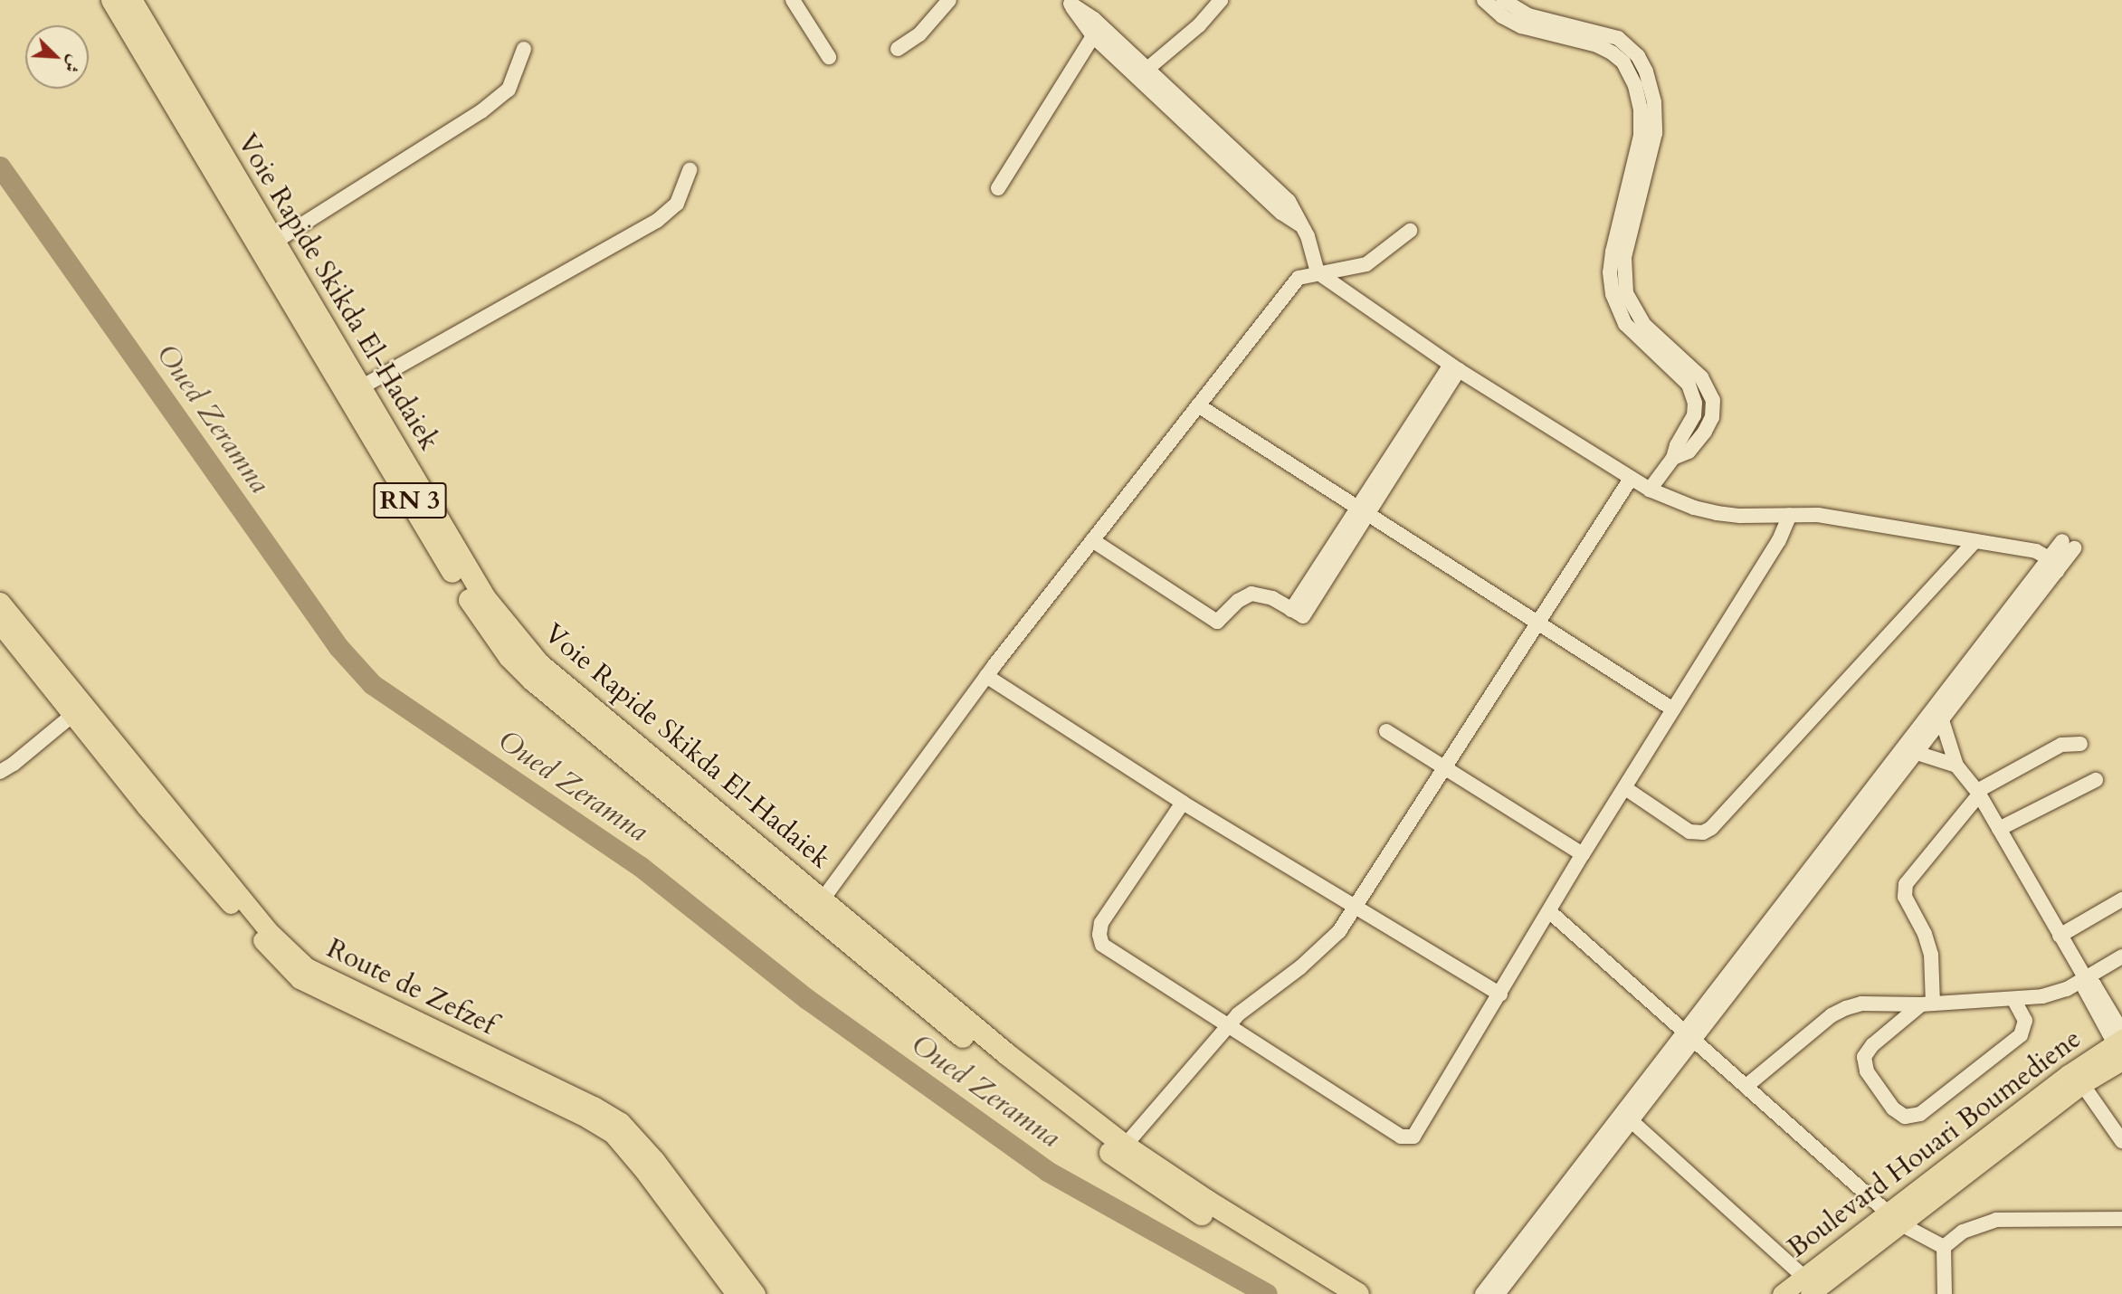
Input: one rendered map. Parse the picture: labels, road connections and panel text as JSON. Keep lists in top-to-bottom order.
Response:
{
  "streets": {
    "highway": ["Voie Rapide Skikda El-Hadaiek", "RN 3"],
    "main road": ["Route de Zefzef", "Boulevard Houari Boumediene"]
  },
  "water": ["Oued Zeramna"],
  "north": "bottom right"
}
